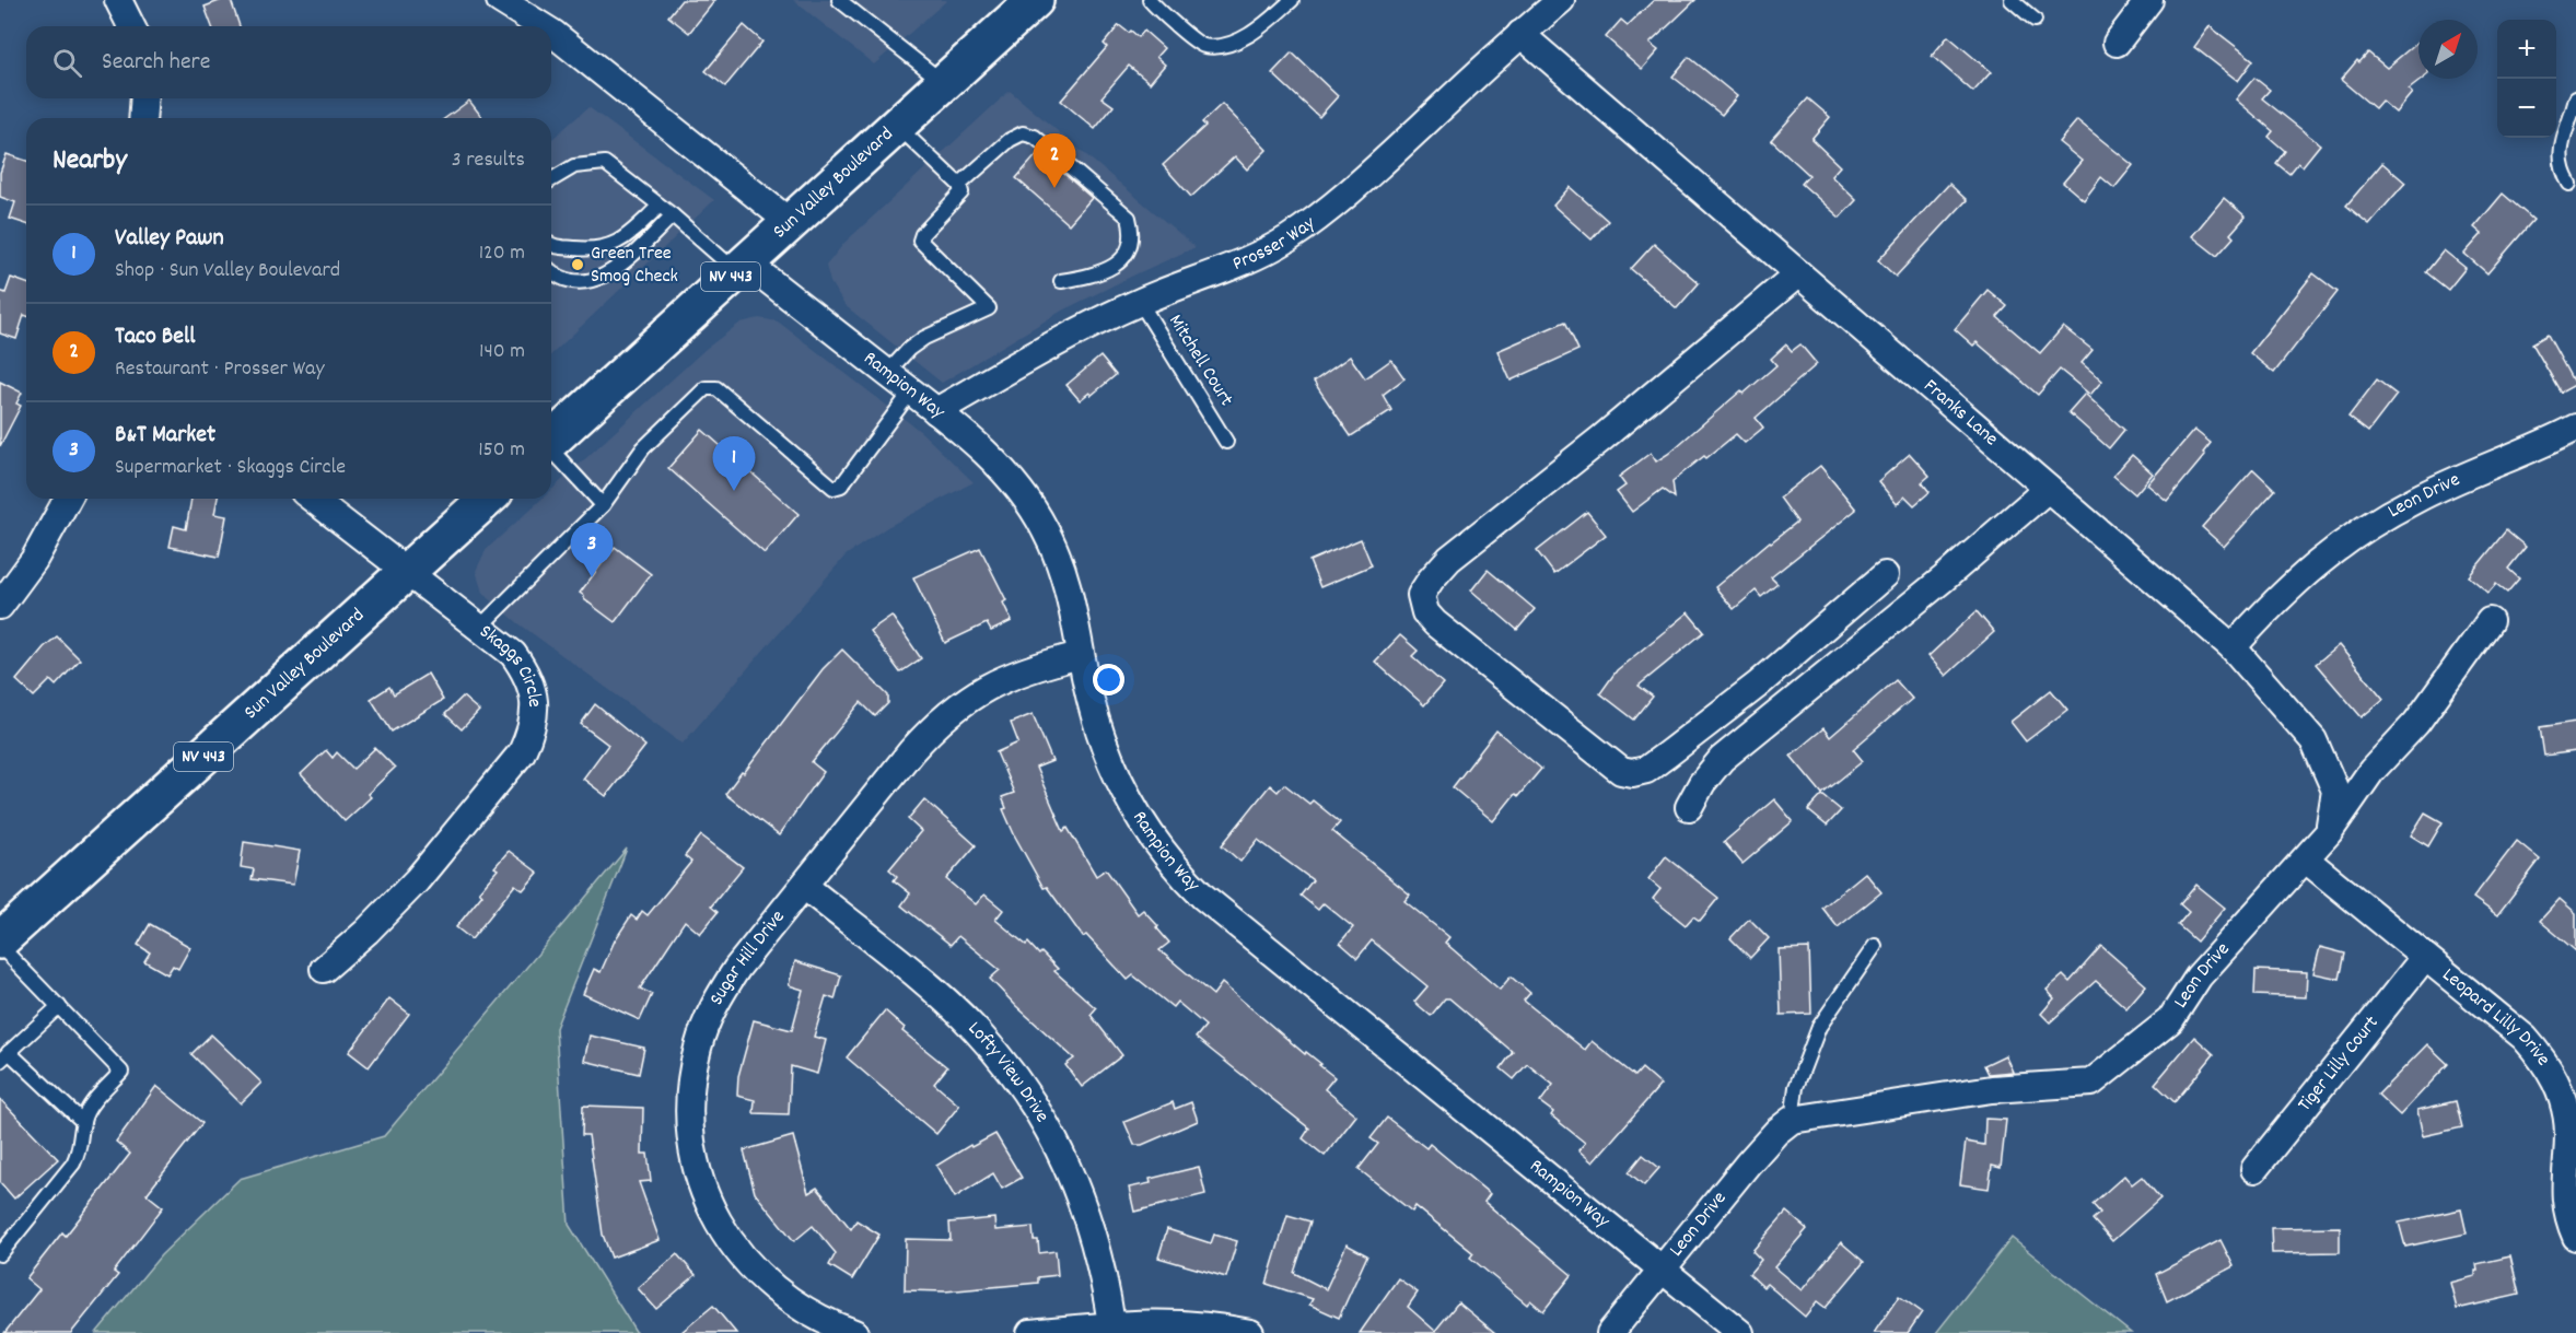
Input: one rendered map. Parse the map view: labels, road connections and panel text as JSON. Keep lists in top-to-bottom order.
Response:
{
  "streets": {
    "main road": ["Sun Valley Boulevard", "NV 443"],
    "street": [
      "Prosser Way",
      "Rampion Way",
      "Franks Lane",
      "Leon Drive",
      "Skaggs Circle",
      "Sugar Hill Drive",
      "Leopard Lilly Drive",
      "Tiger Lilly Court",
      "Lofty View Drive"
    ],
    "lane": ["Mitchell Court"]
  },
  "crossings": [
    ["Sun Valley Boulevard", "Rampion Way"],
    ["Sun Valley Boulevard", "Skaggs Circle"],
    ["Prosser Way", "Mitchell Court"],
    ["Prosser Way", "Rampion Way"],
    ["Prosser Way", "Franks Lane"],
    ["Rampion Way", "Leon Drive"],
    ["Rampion Way", "Sugar Hill Drive"],
    ["Franks Lane", "Leon Drive"],
    ["Leon Drive", "Leopard Lilly Drive"],
    ["Sugar Hill Drive", "Lofty View Drive"],
    ["Leopard Lilly Drive", "Tiger Lilly Court"]
  ],
  "places": ["Green Tree Smog Check"],
  "north": "top right",
  "page": {
    "map_buttons": ["+", "−"],
    "search": "Search here",
    "heading": ["Nearby", "3 results"],
    "pins": ["2", "1", "3"],
    "list": [
      {
        "mark": "1",
        "name": "Valley Pawn",
        "note": "Shop · Sun Valley Boulevard",
        "value": "120 m"
      },
      {
        "mark": "2",
        "name": "Taco Bell",
        "note": "Restaurant · Prosser Way",
        "value": "140 m"
      },
      {
        "mark": "3",
        "name": "B&T Market",
        "note": "Supermarket · Skaggs Circle",
        "value": "150 m"
      }
    ]
  }
}
